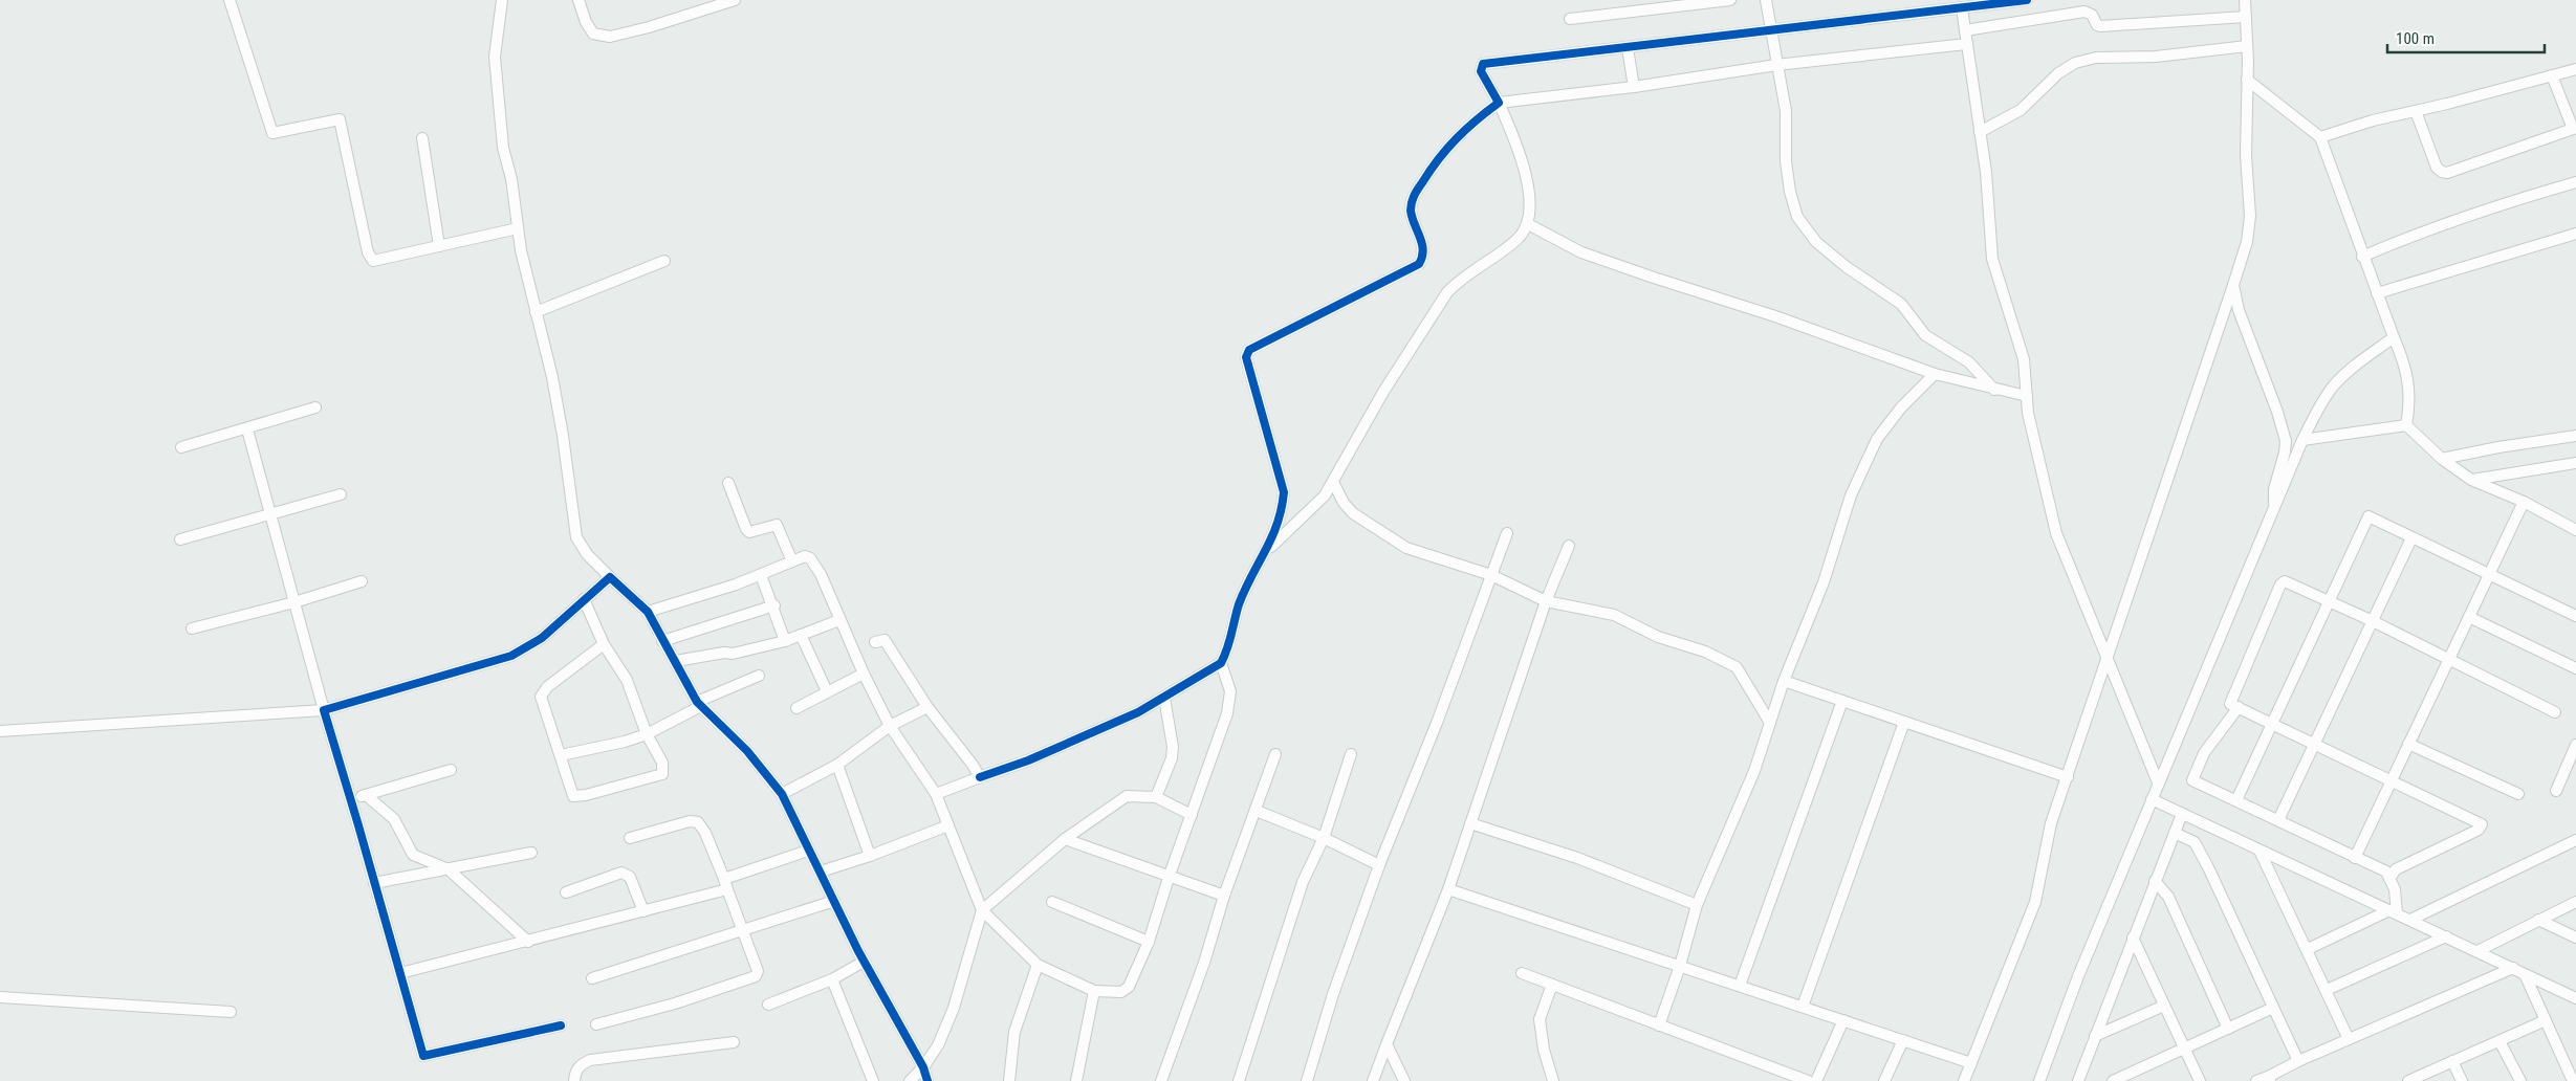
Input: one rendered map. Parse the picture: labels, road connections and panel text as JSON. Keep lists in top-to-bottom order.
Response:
{
  "scale_bar": "100 m"
}
